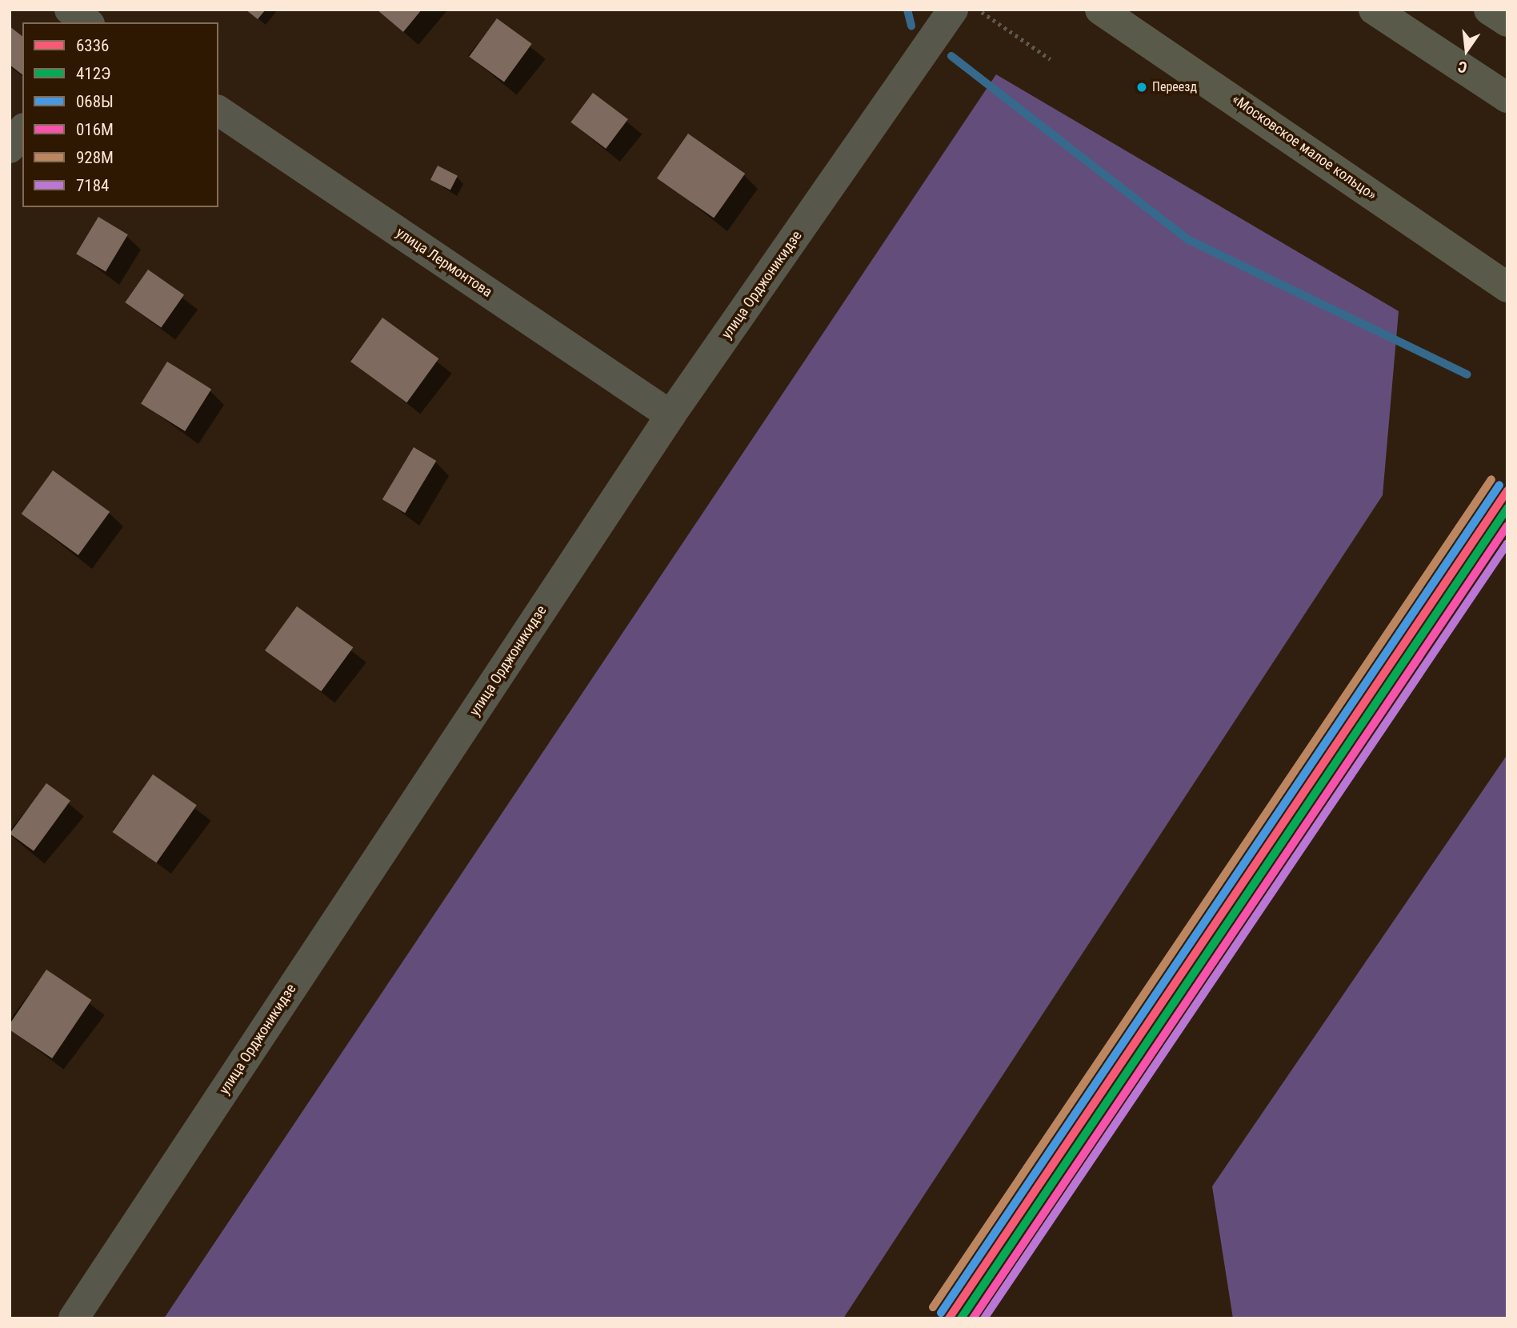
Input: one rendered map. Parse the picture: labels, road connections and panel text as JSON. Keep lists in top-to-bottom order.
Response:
{
  "streets": {
    "highway": ["«Московское малое кольцо»"],
    "street": ["улица Лермонтова", "улица Орджоникидзе"]
  },
  "crossings": [
    ["улица Лермонтова", "улица Орджоникидзе"]
  ],
  "places": ["Переезд"],
  "lines": [
    "transit line 928М",
    "transit line 068Ы",
    "transit line 6336",
    "transit line 412Э",
    "transit line 016М",
    "transit line 7184"
  ],
  "legend": [
    "6336",
    "412Э",
    "068Ы",
    "016М",
    "928М",
    "7184"
  ],
  "north": "bottom"
}
